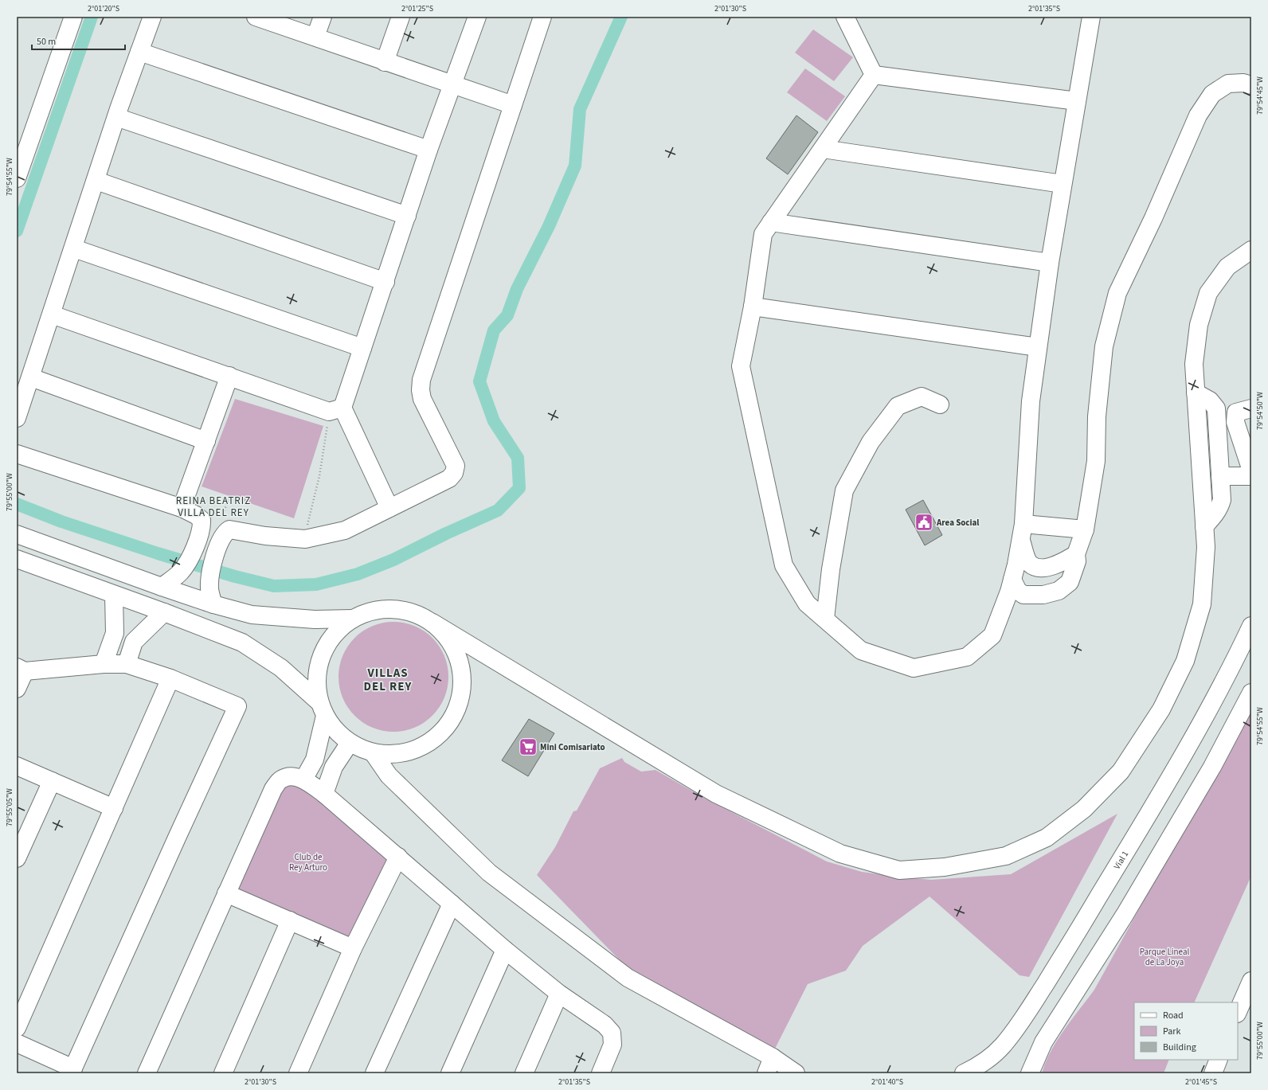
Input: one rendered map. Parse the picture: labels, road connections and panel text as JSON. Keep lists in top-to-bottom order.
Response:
{
  "streets": {
    "street": ["Vial 1"]
  },
  "districts": ["REINA BEATRIZ VILLA DEL REY", "VILLAS DEL REY"],
  "parks": ["Club de Rey Arturo", "Parque Lineal de La Joya"],
  "places": {
    "public building": ["Area Social"],
    "supermarket": ["Mini Comisariato"]
  },
  "legend": ["Road", "Park", "Building"],
  "scale_bar": "50 m",
  "coordinates": [
    "2°01'20\"S",
    "2°01'25\"S",
    "2°01'30\"S",
    "2°01'35\"S",
    "79°54'45\"W",
    "79°54'55\"W",
    "79°54'50\"W",
    "79°55'00\"W",
    "79°55'05\"W",
    "2°01'40\"S",
    "2°01'45\"S"
  ]
}
